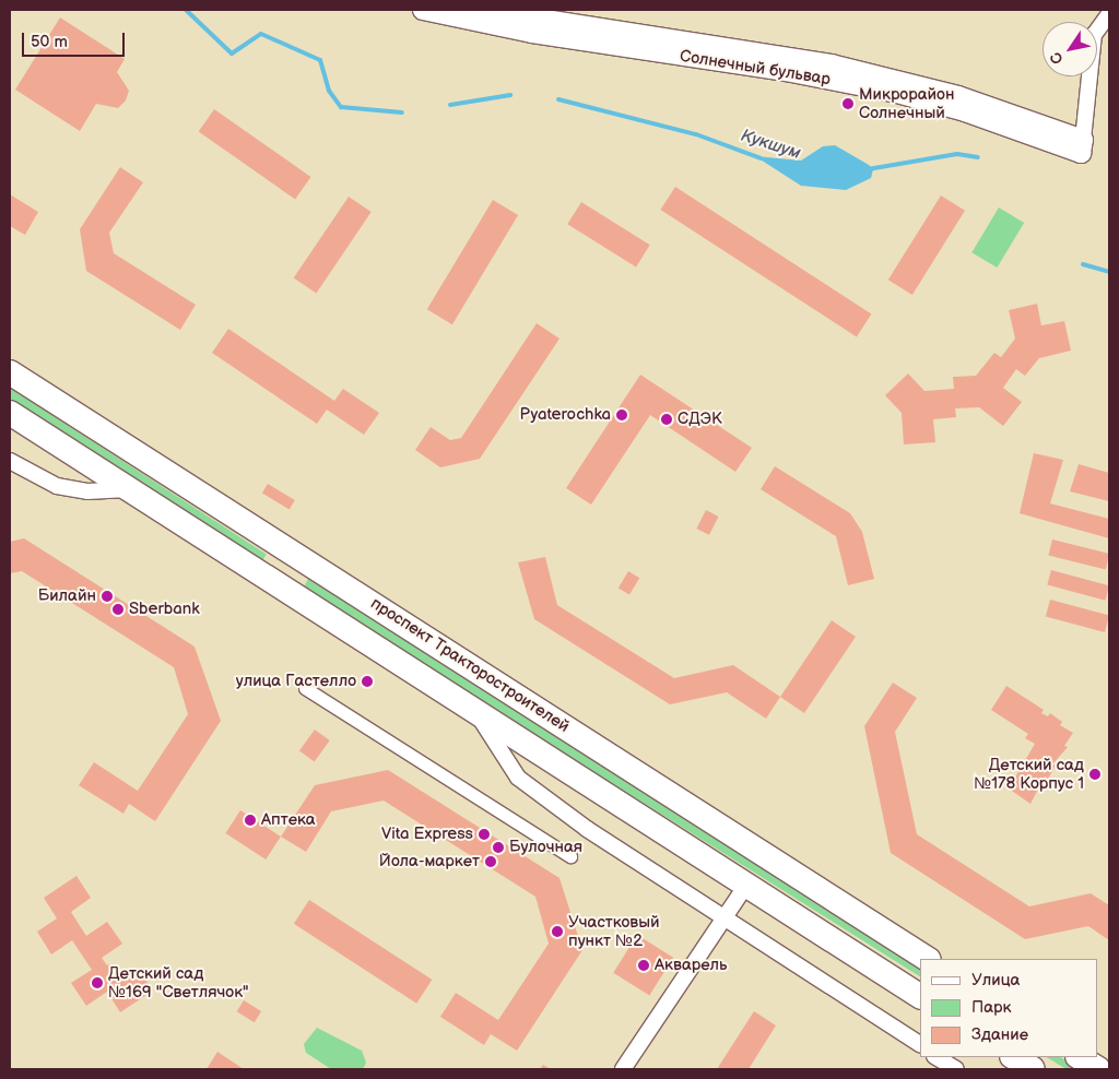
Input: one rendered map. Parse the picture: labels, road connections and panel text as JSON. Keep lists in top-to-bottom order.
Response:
{
  "streets": {
    "main road": ["проспект Тракторостроителей"],
    "street": ["Солнечный бульвар"]
  },
  "water": ["Кукшум"],
  "places": [
    "Микрорайон Солнечный",
    "Pyaterochka",
    "СДЭК",
    "Билайн",
    "Sberbank",
    "улица Гастелло",
    "Детский сад №178 Корпус 1",
    "Аптека",
    "Vita Express",
    "Булочная",
    "Йола-маркет",
    "Участковый пункт №2",
    "Акварель",
    "Детский сад №169 \"Светлячок\""
  ],
  "legend": ["Улица", "Парк", "Здание"],
  "scale_bar": "50 m",
  "north": "bottom left"
}
